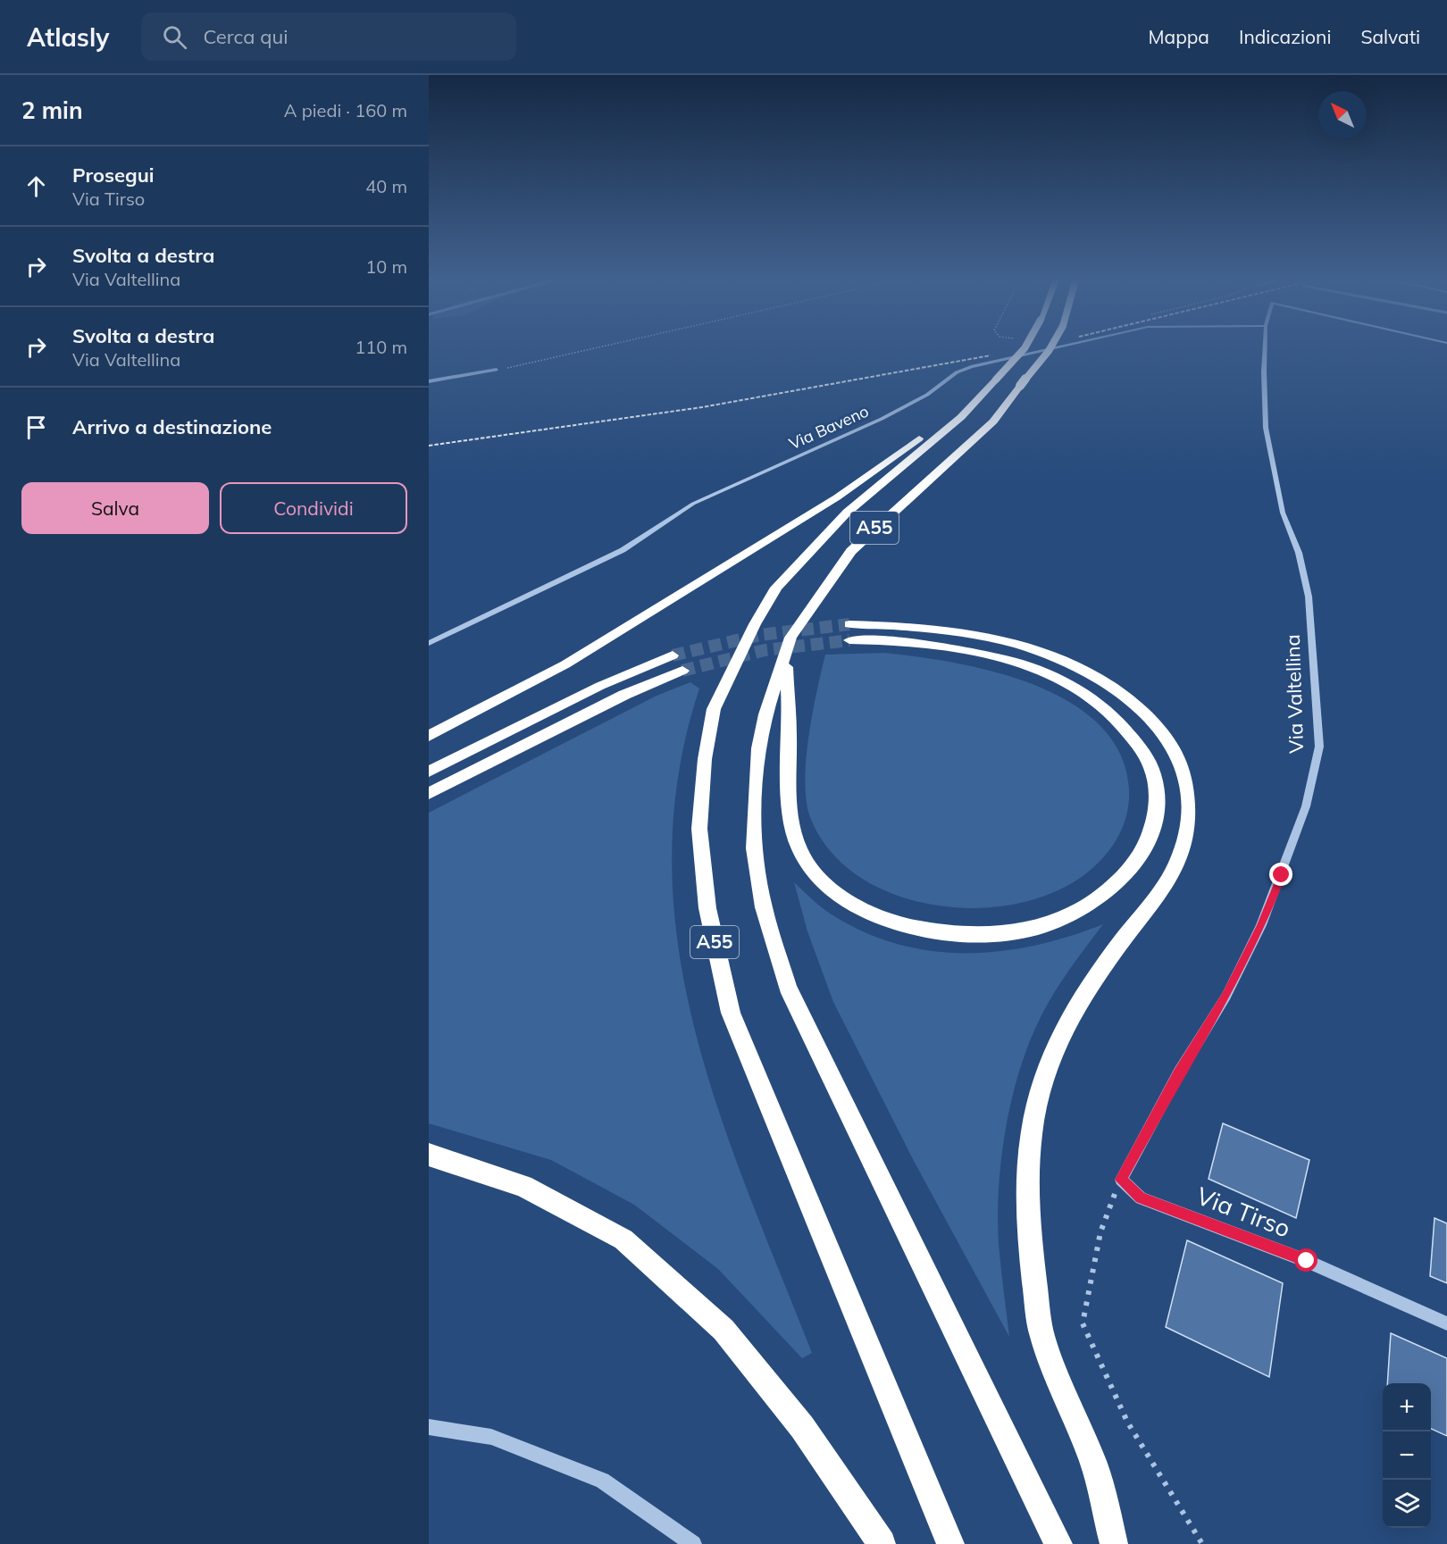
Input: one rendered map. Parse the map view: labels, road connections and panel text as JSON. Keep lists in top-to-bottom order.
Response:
{
  "streets": {
    "highway": ["A55"],
    "street": ["Via Baveno", "Via Valtellina", "Via Tirso"]
  },
  "crossings": [
    ["Via Valtellina", "Via Tirso"]
  ],
  "north": "top left",
  "page": {
    "header": "Atlasly",
    "search": "Cerca qui",
    "nav": ["Mappa", "Indicazioni", "Salvati"],
    "heading": ["2 min", "A piedi · 160 m"],
    "list": [
      ["Prosegui", "Via Tirso", "40 m"],
      ["Svolta a destra", "Via Valtellina", "10 m"],
      ["Svolta a destra", "Via Valtellina", "110 m"],
      "Arrivo a destinazione"
    ],
    "buttons": ["Salva", "Condividi"],
    "map_buttons": ["+", "−"]
  }
}
